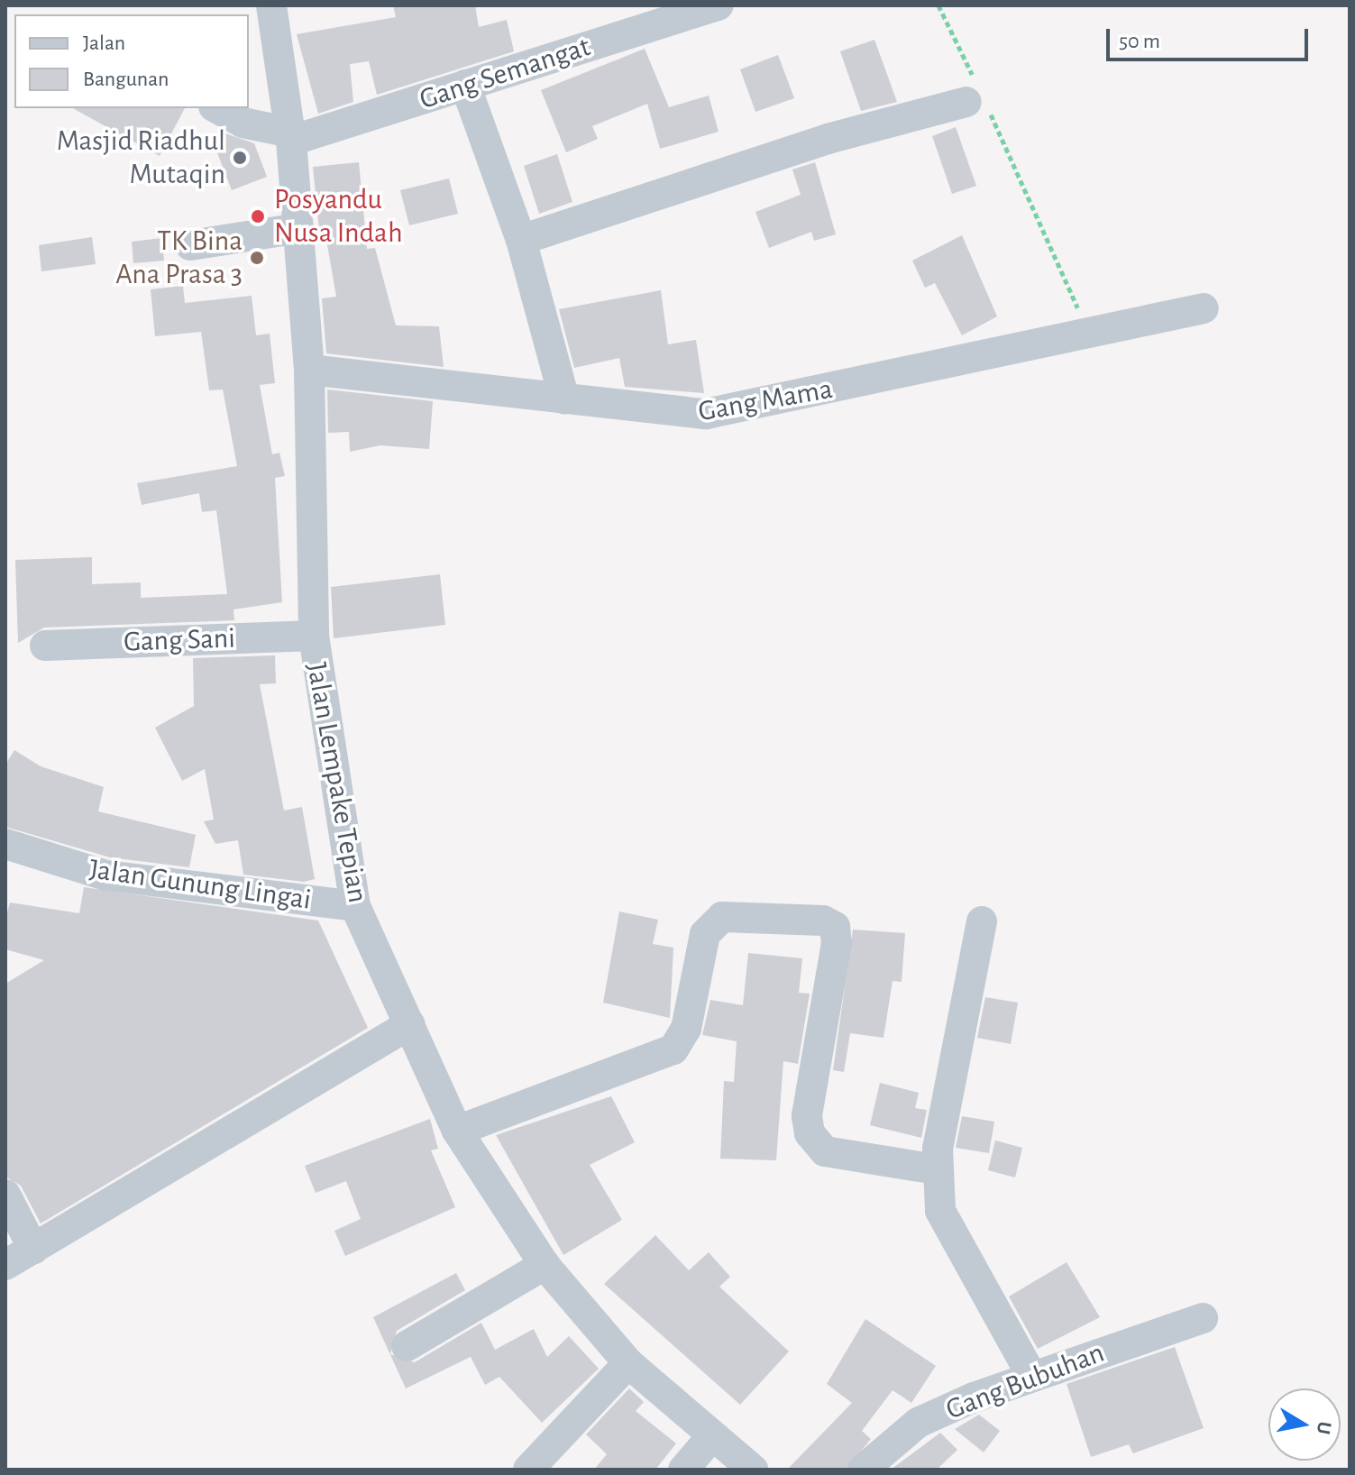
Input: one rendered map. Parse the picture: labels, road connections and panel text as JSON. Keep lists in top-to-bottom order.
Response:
{
  "streets": {
    "street": [
      "Gang Semangat",
      "Gang Mama",
      "Gang Sani",
      "Jalan Lempake Tepian",
      "Jalan Gunung Lingai",
      "Gang Bubuhan"
    ]
  },
  "crossings": [
    ["Gang Semangat", "Jalan Lempake Tepian"],
    ["Gang Mama", "Jalan Lempake Tepian"],
    ["Gang Sani", "Jalan Lempake Tepian"],
    ["Jalan Lempake Tepian", "Jalan Gunung Lingai"]
  ],
  "places": ["Masjid Riadhul Mutaqin", "Posyandu Nusa Indah", "TK Bina Ana Prasa 3"],
  "legend": ["Jalan", "Bangunan"],
  "scale_bar": "50 m",
  "north": "right"
}
